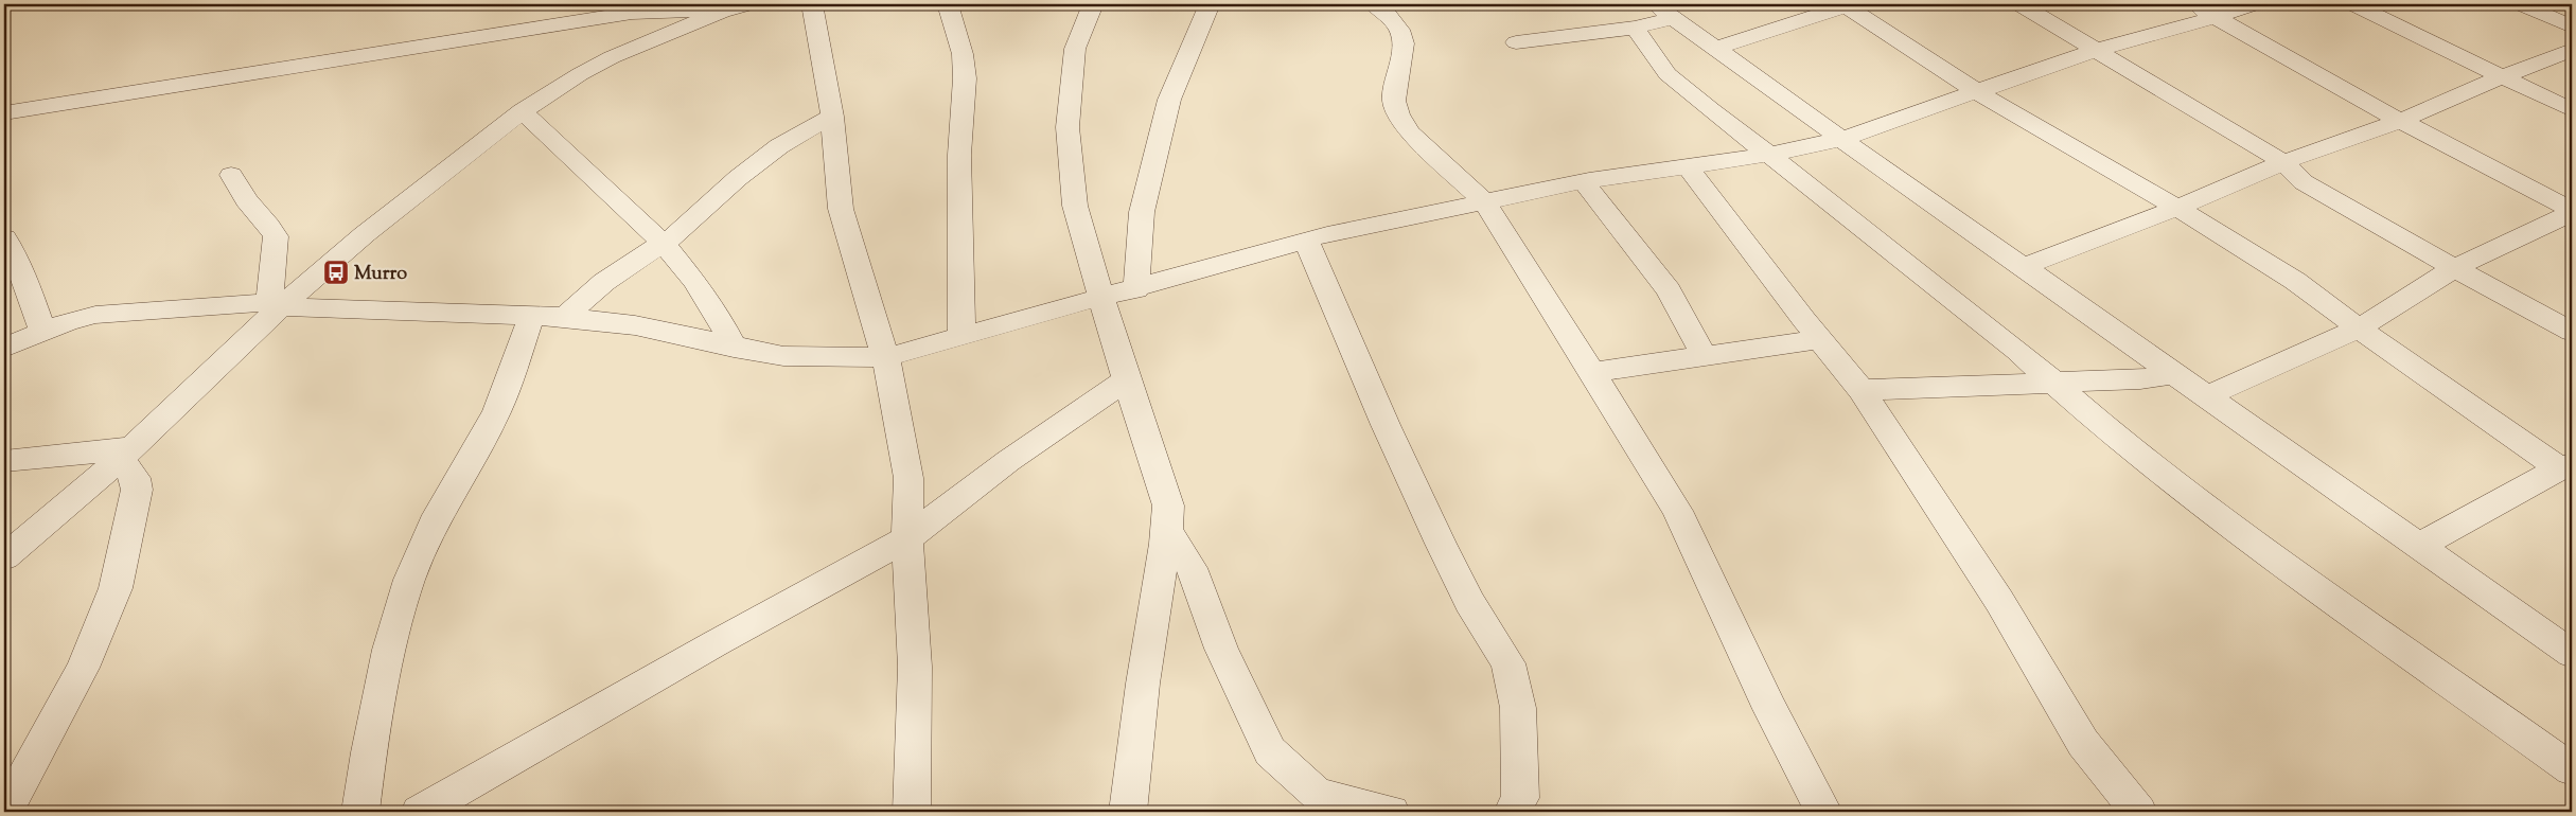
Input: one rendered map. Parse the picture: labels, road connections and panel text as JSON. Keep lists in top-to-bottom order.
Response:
{
  "places": {
    "bus stop": ["Murro"]
  }
}
